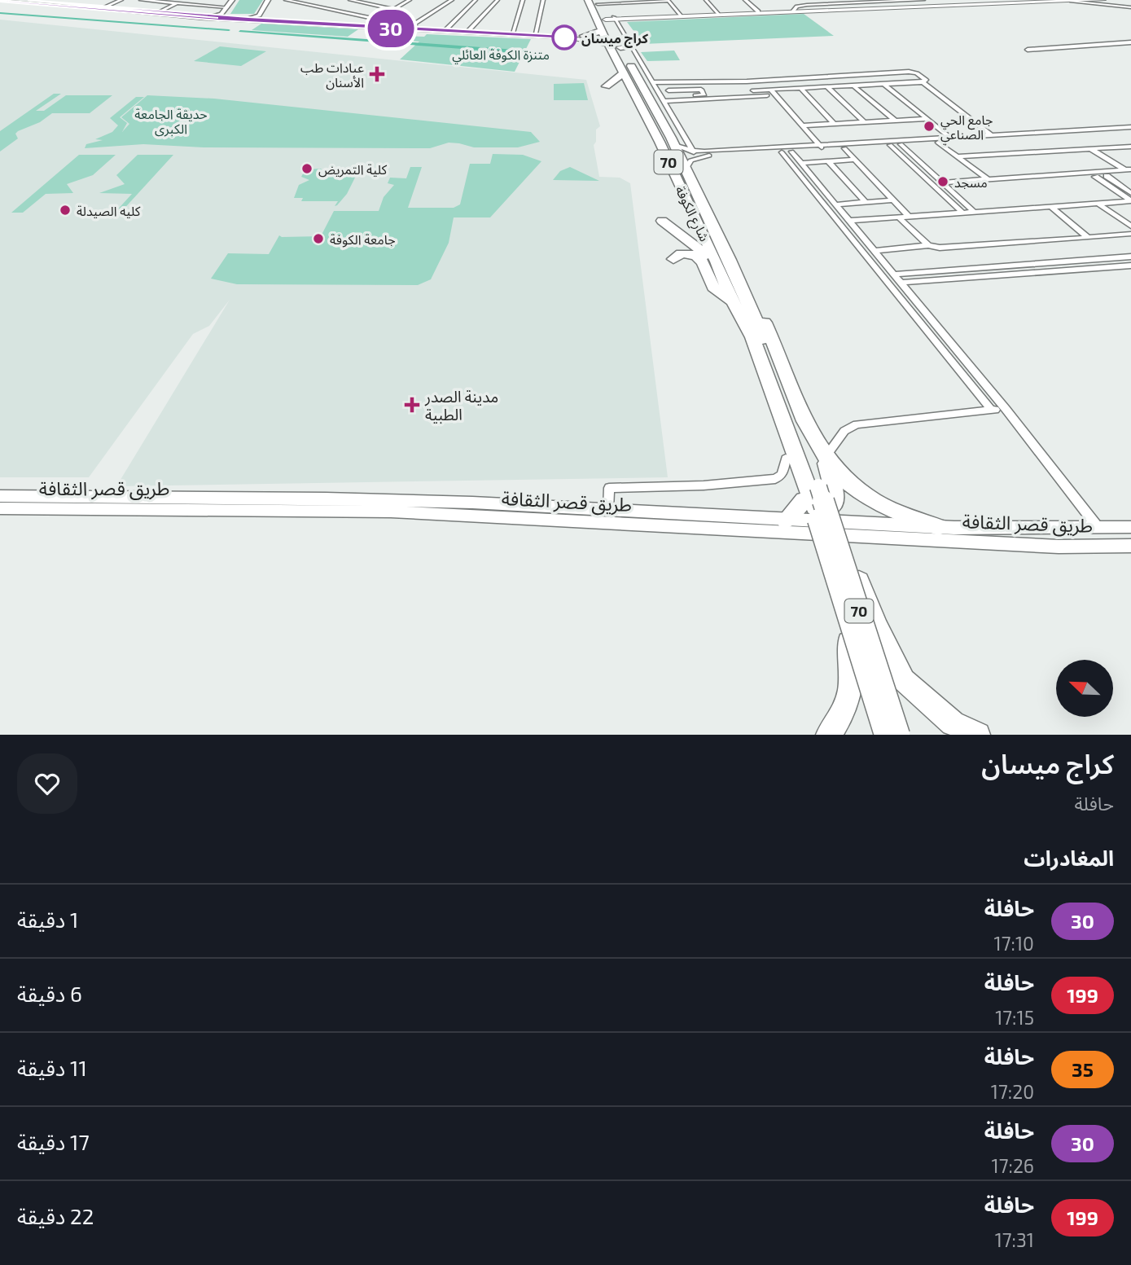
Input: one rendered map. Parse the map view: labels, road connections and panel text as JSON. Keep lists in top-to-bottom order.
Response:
{
  "streets": {
    "highway": ["70", "شارع الكوفة"],
    "street": ["طريق قصر الثقافة"]
  },
  "crossings": [
    ["70", "شارع الكوفة"]
  ],
  "parks": ["متنزة الكوفة العائلي", "حديقة الجامعة الكبرى"],
  "places": {
    "other": [
      "كراج ميسان",
      "جامع الحي الصناعي",
      "كلية التمريض",
      "مسجد",
      "كليه الصيدلة",
      "جامعة الكوفة"
    ],
    "health": ["عيادات طب الأسنان", "مدينة الصدر الطبية"]
  },
  "lines": ["bus line 30"],
  "north": "top left",
  "page": {
    "on_map": "30",
    "heading": [
      ["كراج ميسان", "حافلة"],
      "المغادرات"
    ],
    "list": [
      {
        "mark": "30",
        "name": "حافلة",
        "note": "17:10",
        "value": "1 دقيقة"
      },
      {
        "mark": "199",
        "name": "حافلة",
        "note": "17:15",
        "value": "6 دقيقة"
      },
      {
        "mark": "35",
        "name": "حافلة",
        "note": "17:20",
        "value": "11 دقيقة"
      },
      {
        "mark": "30",
        "name": "حافلة",
        "note": "17:26",
        "value": "17 دقيقة"
      },
      {
        "mark": "199",
        "name": "حافلة",
        "note": "17:31",
        "value": "22 دقيقة"
      }
    ]
  }
}
